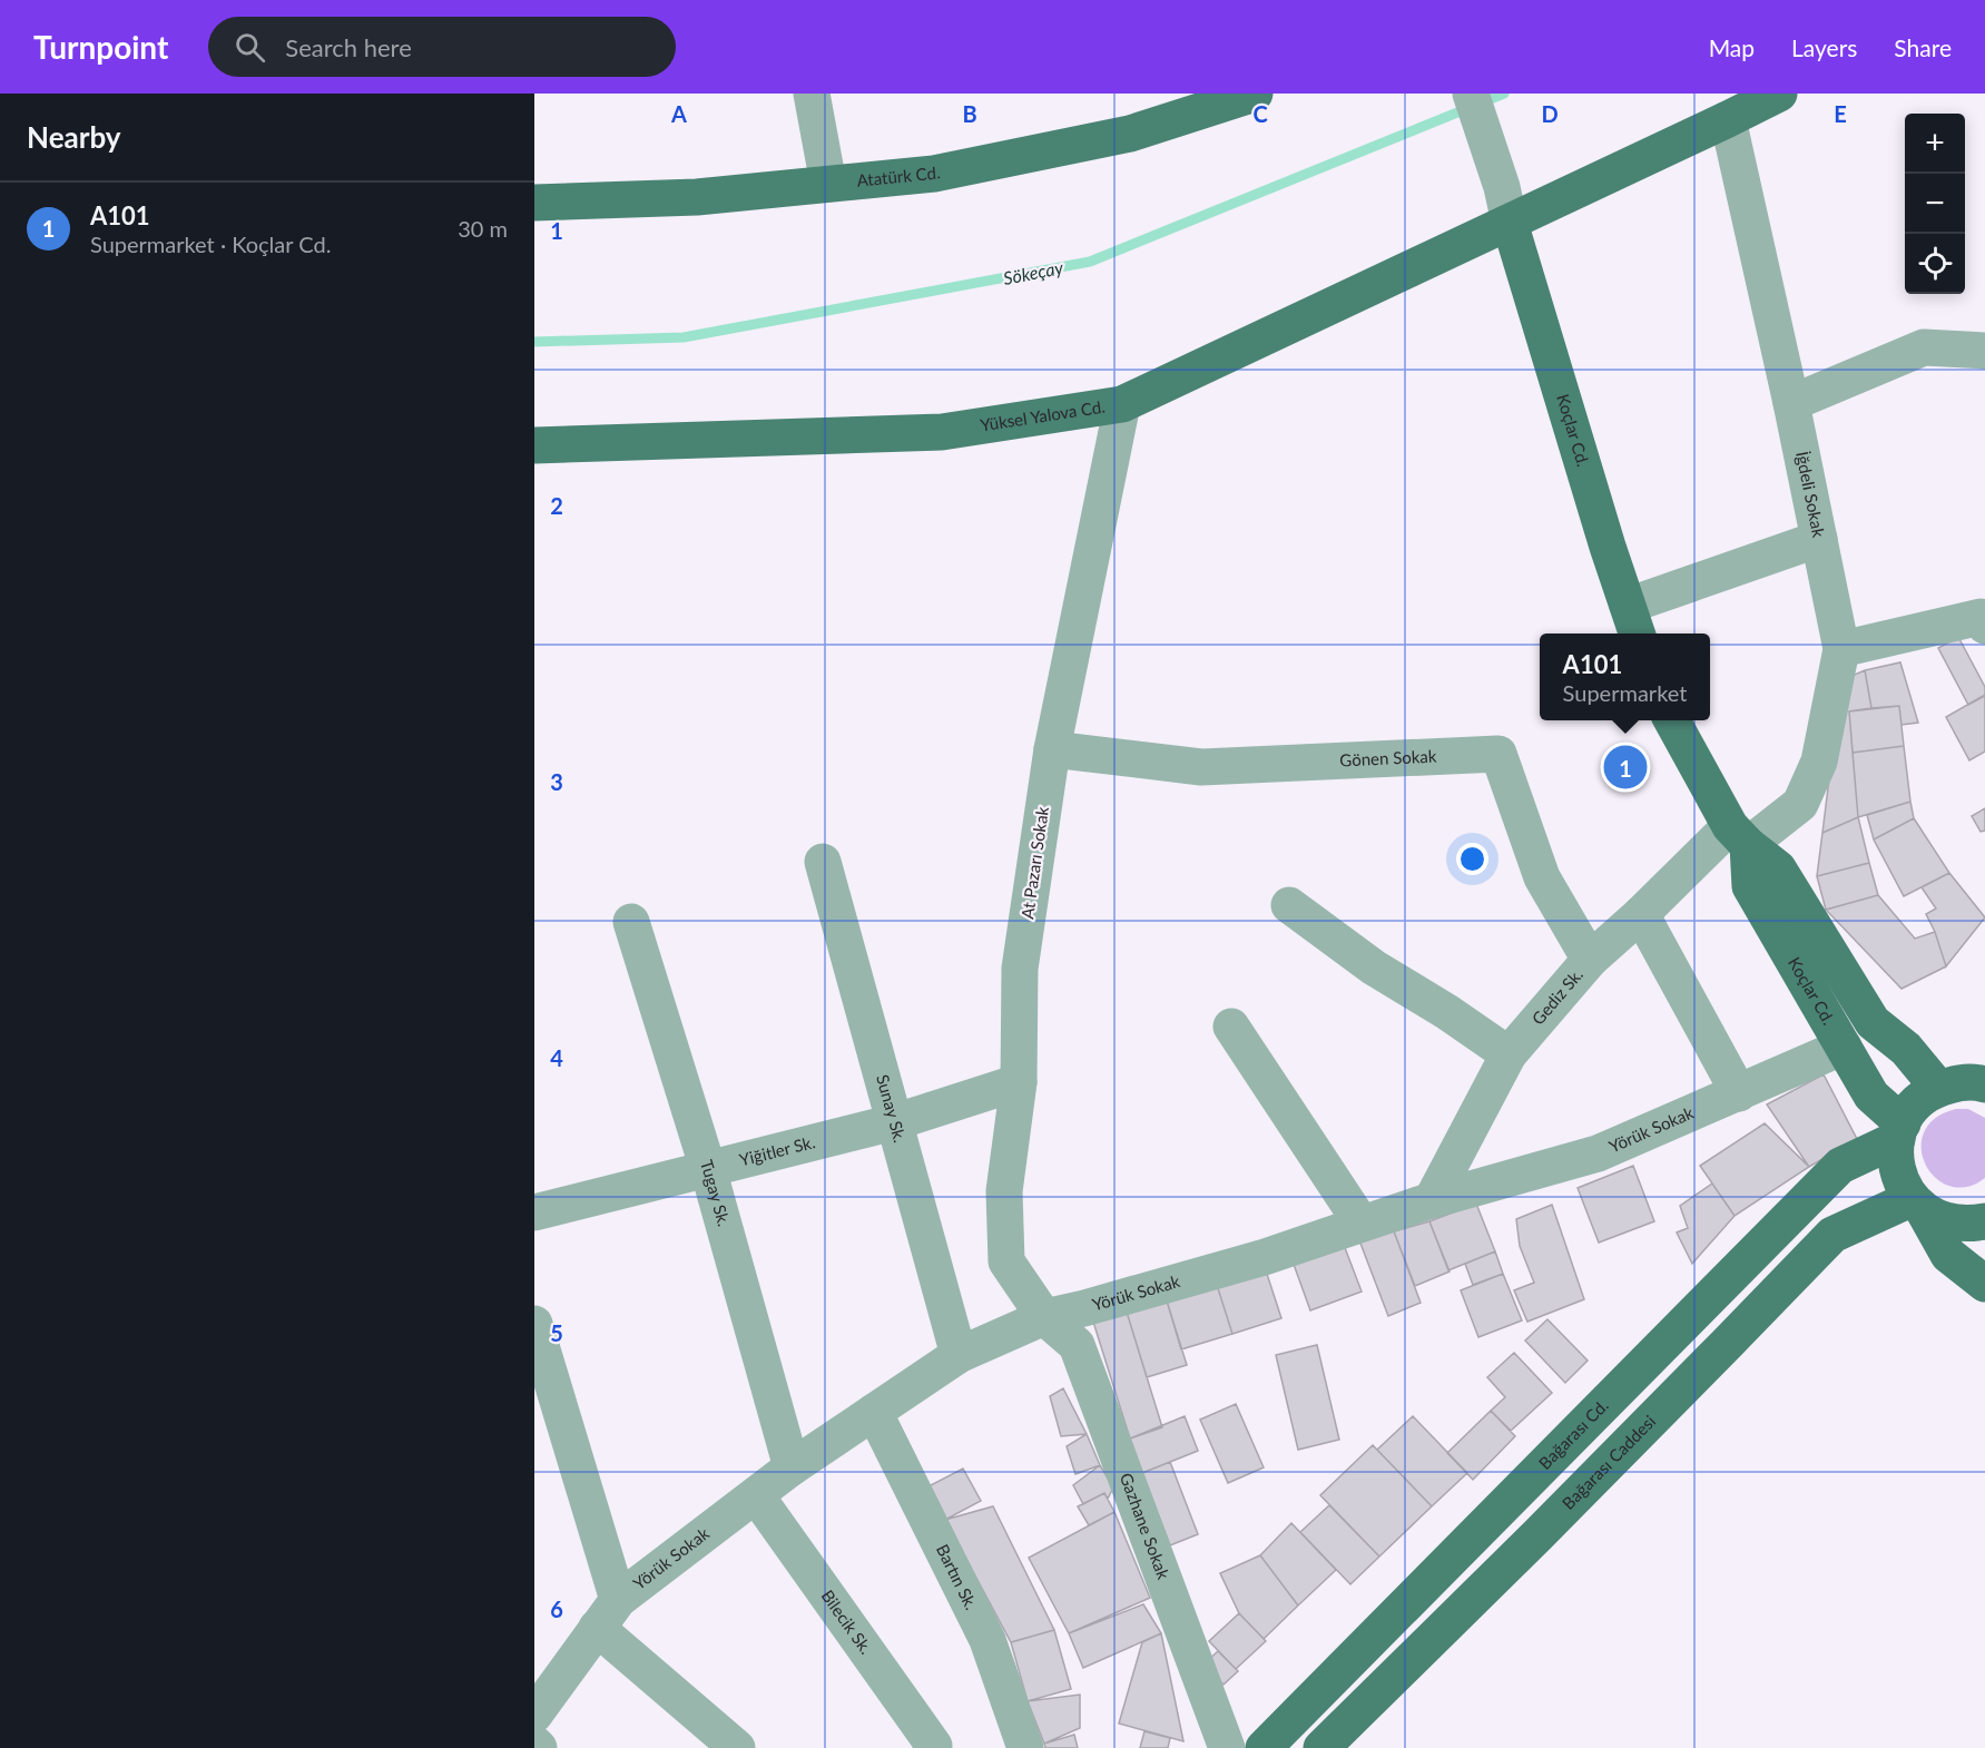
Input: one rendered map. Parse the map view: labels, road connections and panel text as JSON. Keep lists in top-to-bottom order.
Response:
{
  "streets": {
    "main road": [
      "Atatürk Cd.",
      "Yüksel Yalova Cd.",
      "Koçlar Cd.",
      "Bağarası Cd.",
      "Bağarası Caddesi"
    ],
    "street": [
      "İğdeli Sokak",
      "Gönen Sokak",
      "At Pazarı Sokak",
      "Gediz Sk.",
      "Sunay Sk.",
      "Yörük Sokak",
      "Yiğitler Sk.",
      "Tugay Sk.",
      "Gazhane Sokak",
      "Bartın Sk.",
      "Bilecik Sk."
    ]
  },
  "crossings": [
    ["Yüksel Yalova Cd.", "Koçlar Cd."],
    ["Yüksel Yalova Cd.", "İğdeli Sokak"],
    ["Yüksel Yalova Cd.", "At Pazarı Sokak"],
    ["Koçlar Cd.", "İğdeli Sokak"],
    ["Koçlar Cd.", "Gediz Sk."],
    ["Koçlar Cd.", "Yörük Sokak"],
    ["Koçlar Cd.", "Bağarası Cd."],
    ["İğdeli Sokak", "Gediz Sk."],
    ["Gönen Sokak", "At Pazarı Sokak"],
    ["Gönen Sokak", "Gediz Sk."],
    ["At Pazarı Sokak", "Yörük Sokak"],
    ["At Pazarı Sokak", "Yiğitler Sk."],
    ["At Pazarı Sokak", "Gazhane Sokak"],
    ["Gediz Sk.", "Yörük Sokak"],
    ["Sunay Sk.", "Yörük Sokak"],
    ["Sunay Sk.", "Yiğitler Sk."],
    ["Yörük Sokak", "Tugay Sk."],
    ["Yörük Sokak", "Gazhane Sokak"],
    ["Yörük Sokak", "Bartın Sk."],
    ["Yörük Sokak", "Bilecik Sk."],
    ["Yiğitler Sk.", "Tugay Sk."]
  ],
  "water": ["Sökeçay"],
  "page": {
    "header": "Turnpoint",
    "search": "Search here",
    "nav": ["Map", "Layers", "Share"],
    "heading": "Nearby",
    "map_buttons": ["+", "−"],
    "list": [
      {
        "mark": "1",
        "name": "A101",
        "note": "Supermarket · Koçlar Cd.",
        "value": "30 m"
      }
    ],
    "popup": ["A101", "Supermarket"],
    "pins": "1"
  },
  "grid": {
    "columns": [
      "A",
      "B",
      "C",
      "D",
      "E"
    ],
    "rows": [
      "1",
      "2",
      "3",
      "4",
      "5",
      "6"
    ]
  }
}
